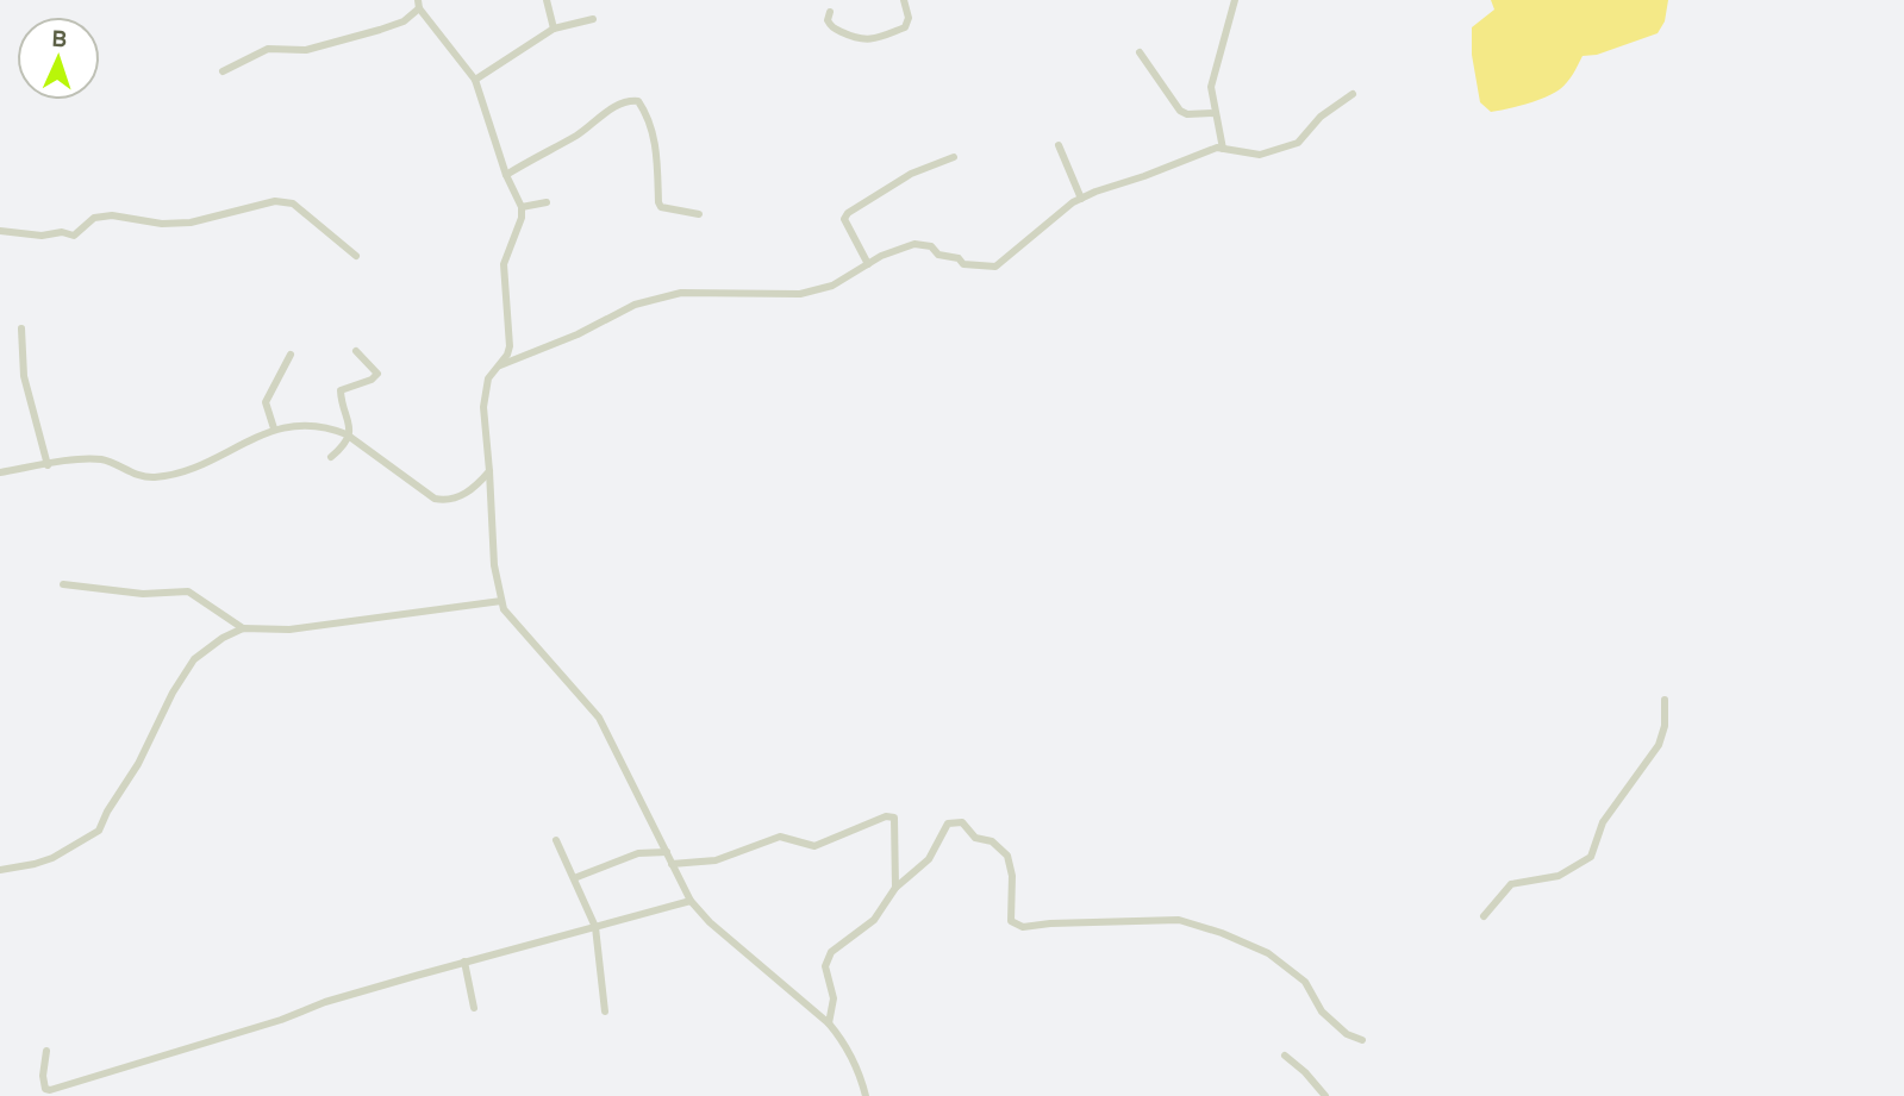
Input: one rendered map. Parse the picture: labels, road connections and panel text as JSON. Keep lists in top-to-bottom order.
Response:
{
  "north": "top"
}
